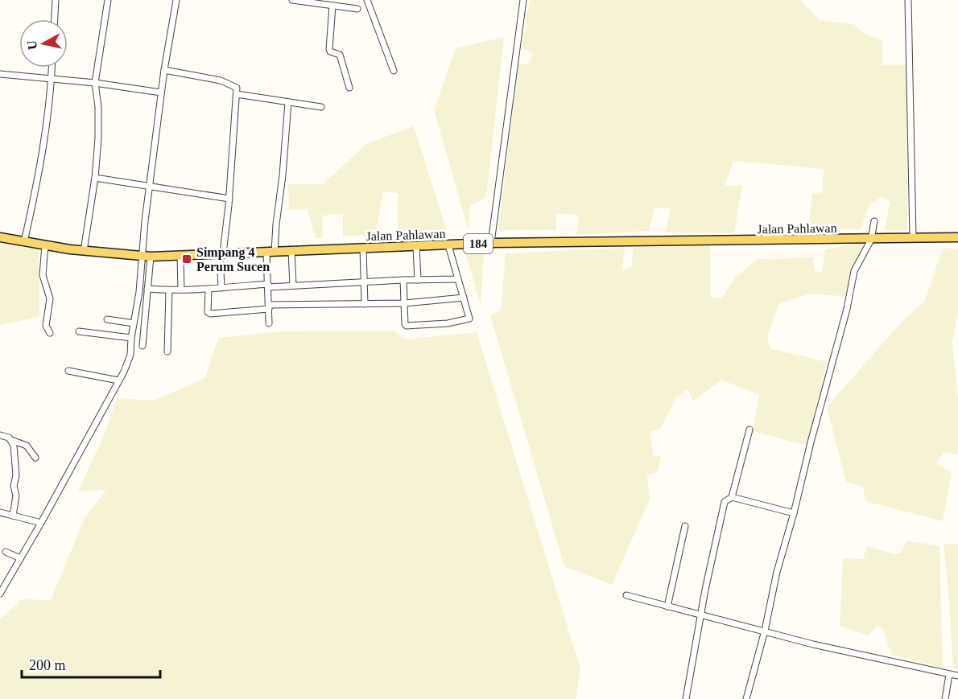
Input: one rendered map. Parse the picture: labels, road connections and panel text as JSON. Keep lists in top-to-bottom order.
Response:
{
  "streets": {
    "main road": ["Jalan Pahlawan", "184"]
  },
  "places": {
    "transit": ["Simpang 4 Perum Sucen"]
  },
  "scale_bar": "200 m",
  "north": "left"
}
